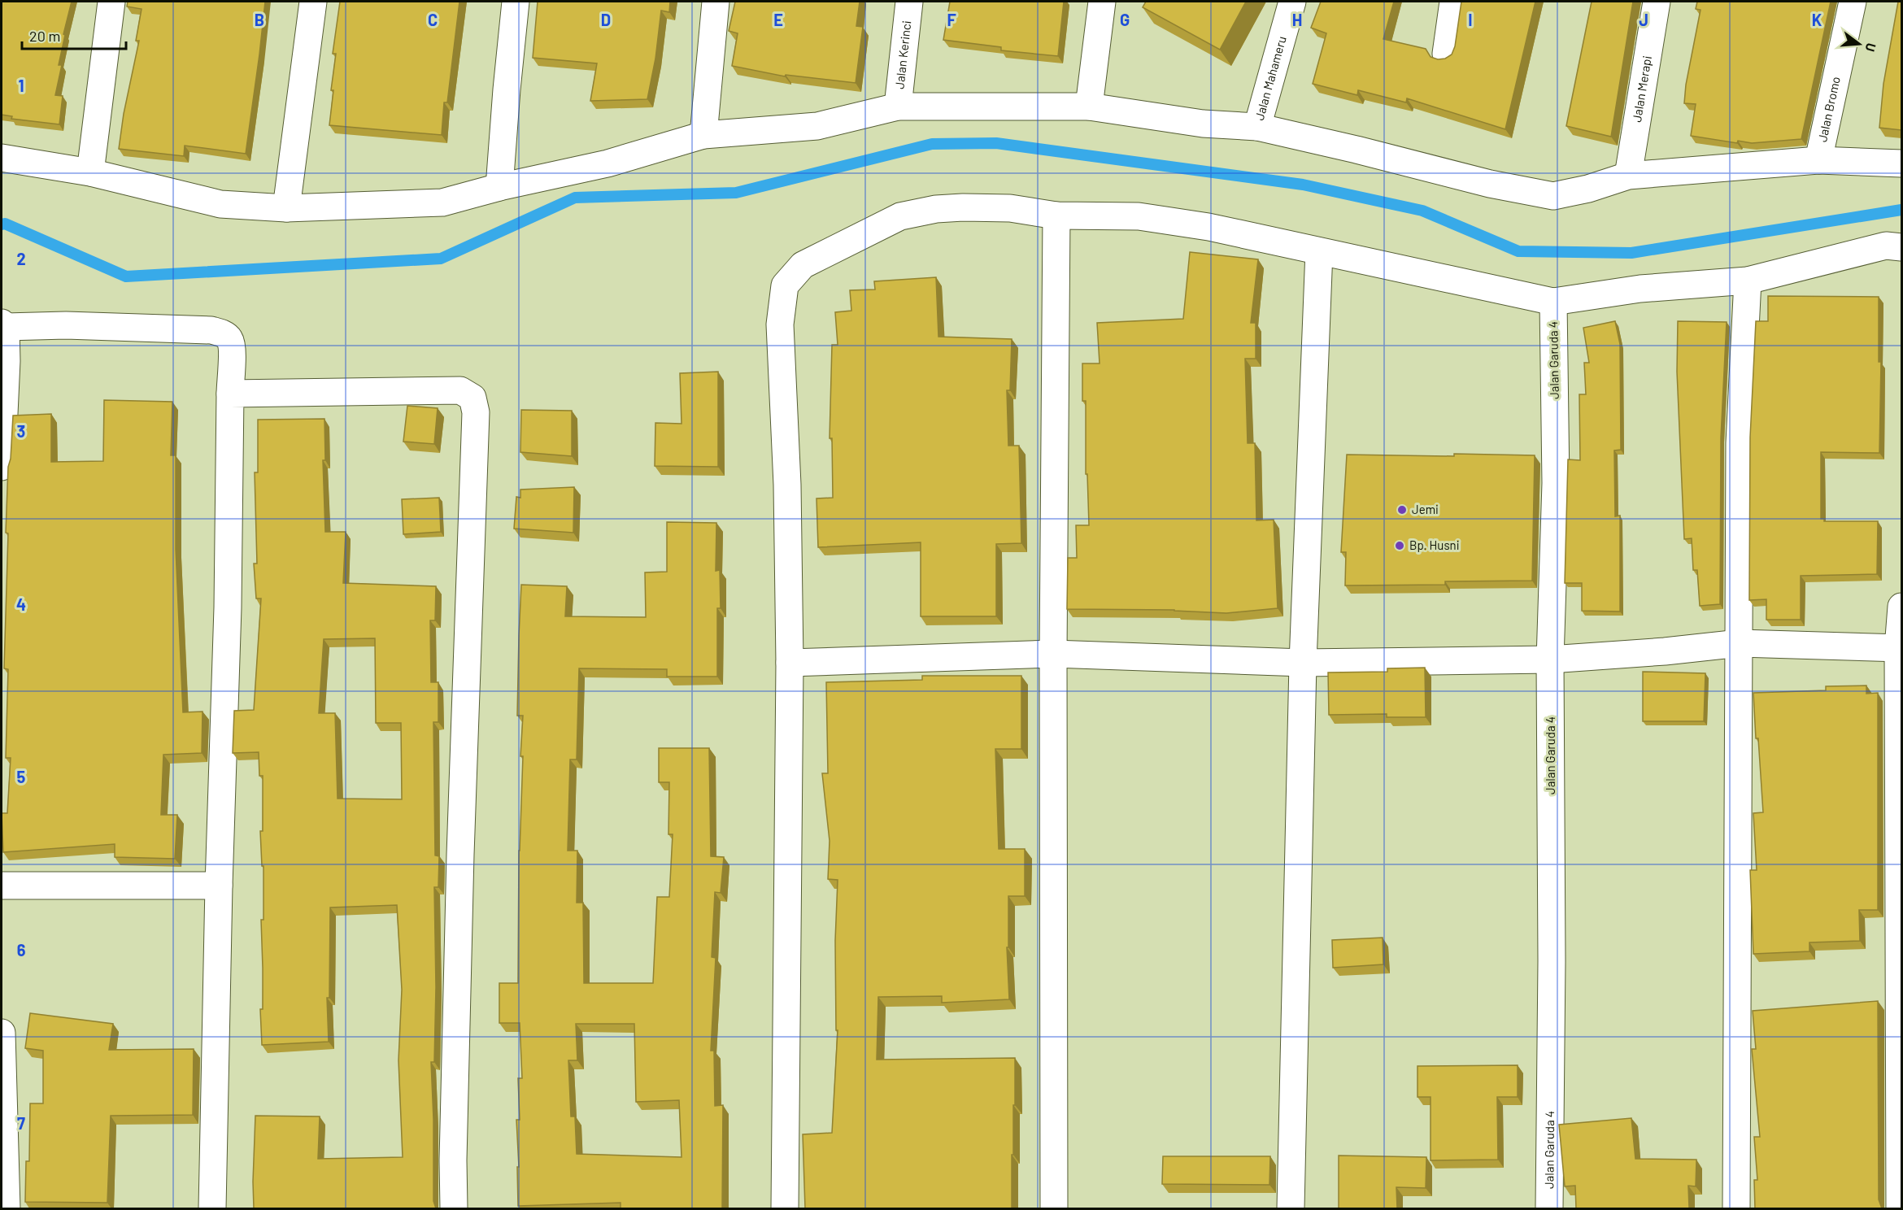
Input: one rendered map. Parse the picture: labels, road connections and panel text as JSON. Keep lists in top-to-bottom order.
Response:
{
  "streets": {
    "street": [
      "Jalan Kerinci",
      "Jalan Mahameru",
      "Jalan Merapi",
      "Jalan Bromo",
      "Jalan Garuda 4"
    ]
  },
  "places": ["Jemi", "Bp. Husni"],
  "scale_bar": "20 m",
  "north": "right",
  "grid": {
    "columns": [
      "B",
      "C",
      "D",
      "E",
      "F",
      "G",
      "H",
      "I",
      "J",
      "K"
    ],
    "rows": [
      "1",
      "2",
      "3",
      "4",
      "5",
      "6",
      "7"
    ]
  }
}
